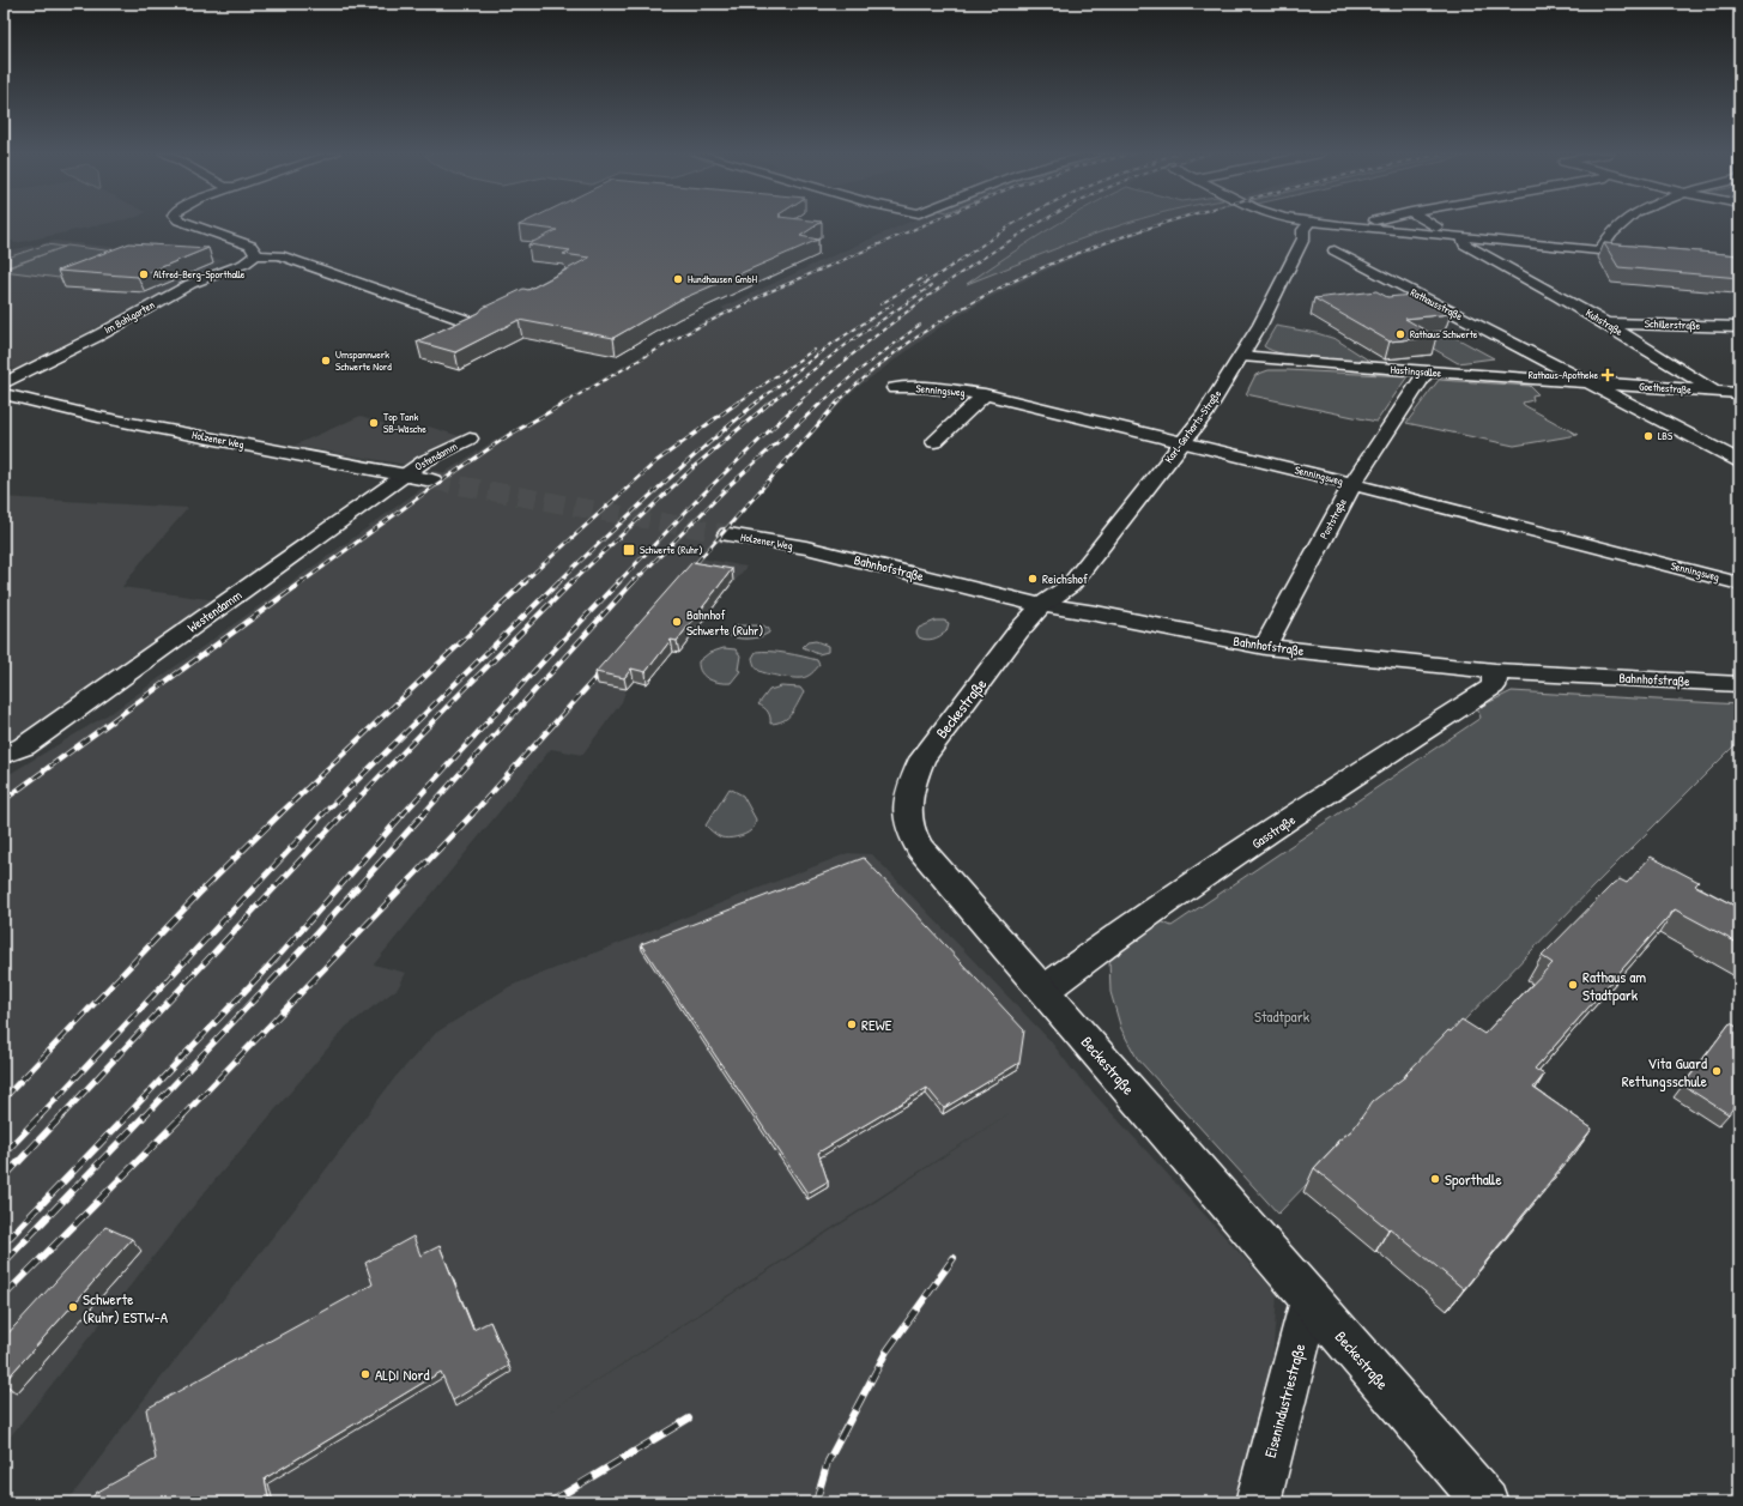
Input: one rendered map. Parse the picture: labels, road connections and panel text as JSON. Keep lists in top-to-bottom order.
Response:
{
  "streets": {
    "street": [
      "Rathausstraße",
      "Im Bohlgarten",
      "Kuhstraße",
      "Schillerstraße",
      "Hastingsallee",
      "Goethestraße",
      "Senningsweg",
      "Karl-Gerharts-Straße",
      "Holzener Weg",
      "Ostendamm",
      "Poststraße",
      "Bahnhofstraße",
      "Westendamm",
      "Beckestraße",
      "Gasstraße",
      "Eisenindustriestraße"
    ]
  },
  "crossings": [
    ["Rathausstraße", "Hastingsallee"],
    ["Rathausstraße", "Goethestraße"],
    ["Kuhstraße", "Schillerstraße"],
    ["Kuhstraße", "Goethestraße"],
    ["Hastingsallee", "Goethestraße"],
    ["Hastingsallee", "Karl-Gerharts-Straße"],
    ["Hastingsallee", "Poststraße"],
    ["Senningsweg", "Karl-Gerharts-Straße"],
    ["Senningsweg", "Poststraße"],
    ["Karl-Gerharts-Straße", "Bahnhofstraße"],
    ["Karl-Gerharts-Straße", "Beckestraße"],
    ["Holzener Weg", "Ostendamm"],
    ["Holzener Weg", "Bahnhofstraße"],
    ["Holzener Weg", "Westendamm"],
    ["Ostendamm", "Westendamm"],
    ["Poststraße", "Bahnhofstraße"],
    ["Bahnhofstraße", "Beckestraße"],
    ["Bahnhofstraße", "Gasstraße"],
    ["Beckestraße", "Gasstraße"],
    ["Beckestraße", "Eisenindustriestraße"]
  ],
  "parks": ["Stadtpark"],
  "places": {
    "other": [
      "Alfred-Berg-Sporthalle",
      "Hundhausen GmbH",
      "Rathaus Schwerte",
      "Umspannwerk Schwerte Nord",
      "Top Tank SB-Wäsche",
      "LBS",
      "Reichshof",
      "Bahnhof Schwerte (Ruhr)",
      "Rathaus am Stadtpark",
      "REWE",
      "Vita Guard Rettungsschule",
      "Sporthalle",
      "Schwerte (Ruhr) ESTW-A",
      "ALDI Nord"
    ],
    "health": ["Rathaus-Apotheke"],
    "transit": ["Schwerte (Ruhr)"]
  }
}
